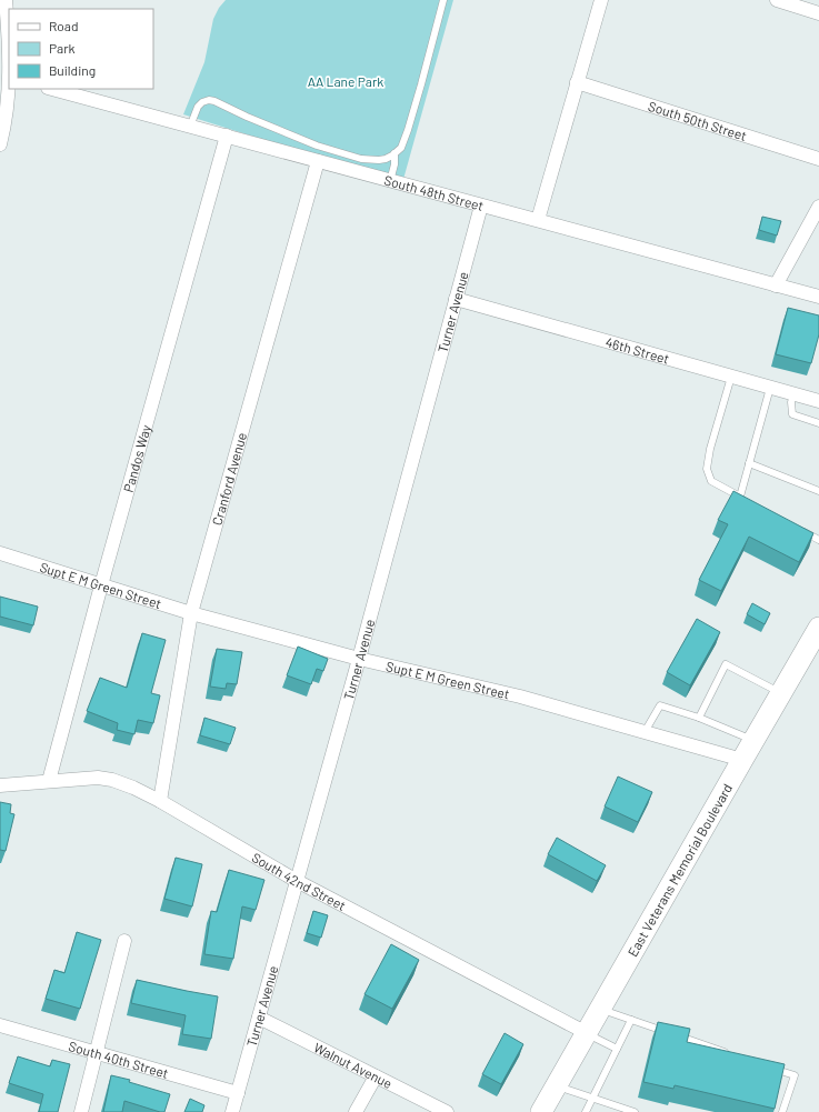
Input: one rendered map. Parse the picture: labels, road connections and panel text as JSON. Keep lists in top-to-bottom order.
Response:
{
  "streets": {
    "main road": ["East Veterans Memorial Boulevard"],
    "street": [
      "South 50th Street",
      "South 48th Street",
      "Turner Avenue",
      "46th Street",
      "Pandos Way",
      "Cranford Avenue",
      "Supt E M Green Street",
      "South 42nd Street",
      "South 40th Street",
      "Walnut Avenue"
    ]
  },
  "crossings": [
    ["South 48th Street", "Turner Avenue"],
    ["South 48th Street", "Pandos Way"],
    ["South 48th Street", "Cranford Avenue"],
    ["Turner Avenue", "46th Street"],
    ["Turner Avenue", "Supt E M Green Street"],
    ["Turner Avenue", "South 42nd Street"],
    ["Turner Avenue", "South 40th Street"],
    ["Turner Avenue", "Walnut Avenue"],
    ["Pandos Way", "Supt E M Green Street"],
    ["Pandos Way", "South 42nd Street"],
    ["Cranford Avenue", "Supt E M Green Street"],
    ["Cranford Avenue", "South 42nd Street"],
    ["Supt E M Green Street", "East Veterans Memorial Boulevard"],
    ["East Veterans Memorial Boulevard", "South 42nd Street"]
  ],
  "parks": ["AA Lane Park"],
  "legend": ["Road", "Park", "Building"]
}
